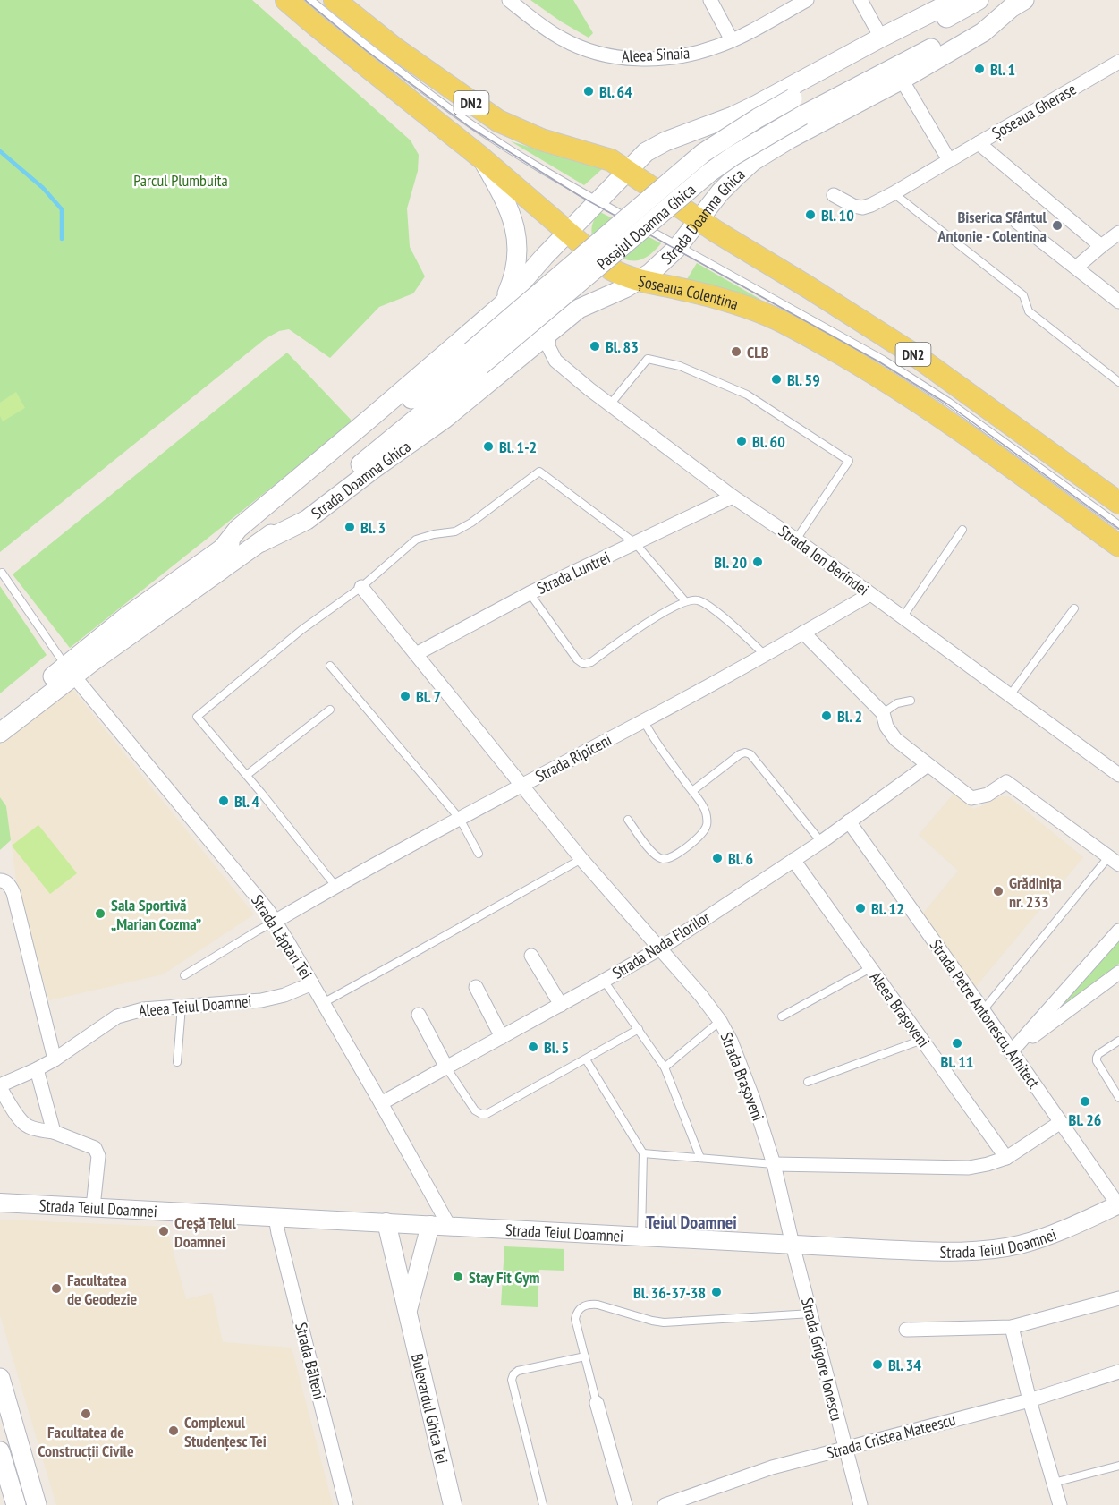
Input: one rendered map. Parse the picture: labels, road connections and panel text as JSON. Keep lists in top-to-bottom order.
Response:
{
  "streets": {
    "main road": [
      "DN2",
      "Strada Doamna Ghica",
      "Pasajul Doamna Ghica",
      "Șoseaua Colentina"
    ],
    "street": [
      "Aleea Sinaia",
      "Șoseaua Gherase",
      "Strada Ion Berindei",
      "Strada Luntrei",
      "Strada Ripiceni",
      "Strada Lăptari Tei",
      "Strada Nada Florilor",
      "Aleea Teiul Doamnei",
      "Aleea Brașoveni",
      "Strada Petre Antonescu, Arhitect",
      "Strada Brașoveni",
      "Strada Teiul Doamnei",
      "Strada Grigore Ionescu",
      "Strada Bălteni",
      "Bulevardul Ghica Tei",
      "Strada Cristea Mateescu"
    ]
  },
  "crossings": [
    ["DN2", "Strada Doamna Ghica"],
    ["Strada Doamna Ghica", "Pasajul Doamna Ghica"],
    ["Strada Doamna Ghica", "Șoseaua Colentina"],
    ["Strada Doamna Ghica", "Strada Ion Berindei"],
    ["Strada Doamna Ghica", "Strada Lăptari Tei"],
    ["Strada Ion Berindei", "Strada Luntrei"],
    ["Strada Ion Berindei", "Strada Ripiceni"],
    ["Strada Ripiceni", "Strada Lăptari Tei"],
    ["Strada Ripiceni", "Strada Brașoveni"],
    ["Strada Lăptari Tei", "Strada Nada Florilor"],
    ["Strada Lăptari Tei", "Aleea Teiul Doamnei"],
    ["Strada Lăptari Tei", "Strada Teiul Doamnei"],
    ["Strada Nada Florilor", "Aleea Brașoveni"],
    ["Strada Nada Florilor", "Strada Petre Antonescu, Arhitect"],
    ["Strada Nada Florilor", "Strada Brașoveni"],
    ["Strada Petre Antonescu, Arhitect", "Strada Teiul Doamnei"],
    ["Strada Brașoveni", "Strada Teiul Doamnei"],
    ["Strada Brașoveni", "Strada Grigore Ionescu"],
    ["Strada Teiul Doamnei", "Strada Grigore Ionescu"],
    ["Strada Teiul Doamnei", "Strada Bălteni"],
    ["Strada Teiul Doamnei", "Bulevardul Ghica Tei"],
    ["Strada Grigore Ionescu", "Strada Cristea Mateescu"]
  ],
  "districts": ["Teiul Doamnei"],
  "parks": ["Parcul Plumbuita"],
  "places": [
    "Bl. 1",
    "Bl. 64",
    "Bl. 10",
    "Biserica Sfântul Antonie - Colentina",
    "Bl. 83",
    "CLB",
    "Bl. 59",
    "Bl. 60",
    "Bl. 1-2",
    "Bl. 3",
    "Bl. 20",
    "Bl. 7",
    "Bl. 2",
    "Bl. 4",
    "Bl. 6",
    "Grădinița nr. 233",
    "Bl. 12",
    "Sala Sportivă „Marian Cozma”",
    "Bl. 11",
    "Bl. 5",
    "Bl. 26",
    "Creșă Teiul Doamnei",
    "Stay Fit Gym",
    "Facultatea de Geodezie",
    "Bl. 36-37-38",
    "Bl. 34",
    "Facultatea de Construcții Civile",
    "Complexul Studențesc Tei"
  ]
}
